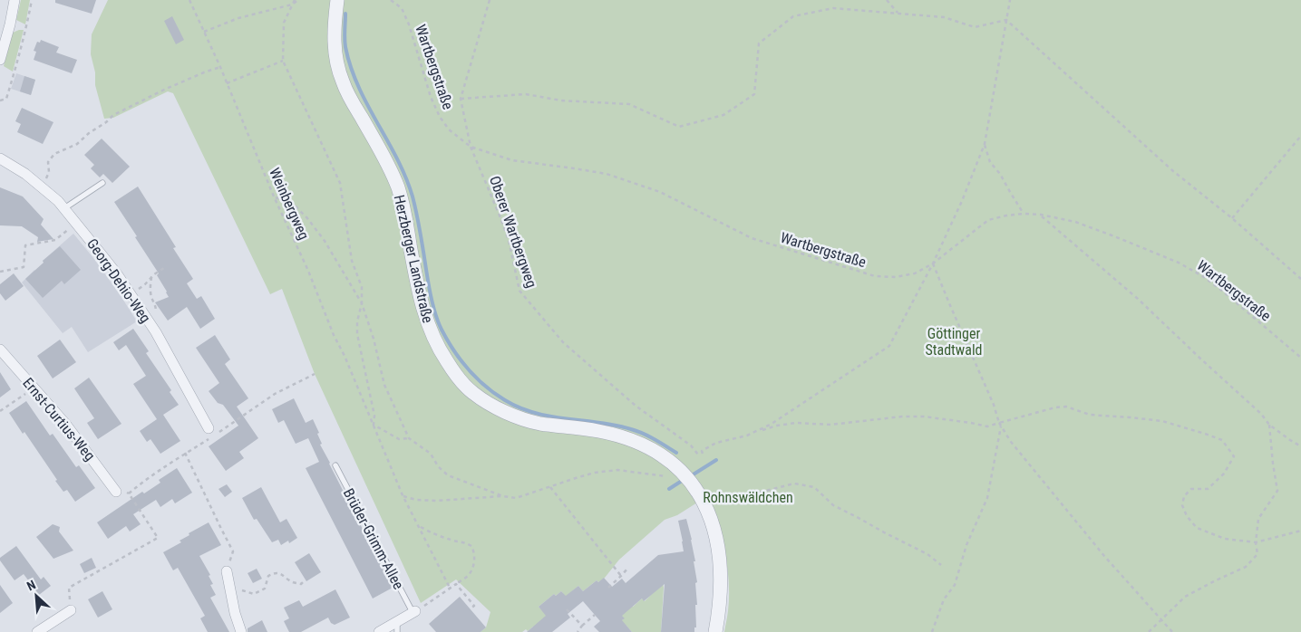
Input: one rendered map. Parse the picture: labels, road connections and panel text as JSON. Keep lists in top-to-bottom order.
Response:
{
  "streets": {
    "street": ["Herzberger Landstraße", "Georg-Dehio-Weg", "Ernst-Curtius-Weg"],
    "lane": ["Brüder-Grimm-Allee"],
    "path": ["Wartbergstraße", "Weinbergweg", "Oberer Wartbergweg"]
  },
  "crossings": [
    ["Wartbergstraße", "Oberer Wartbergweg"]
  ],
  "parks": ["Göttinger Stadtwald", "Rohnswäldchen"],
  "north": "top left"
}
